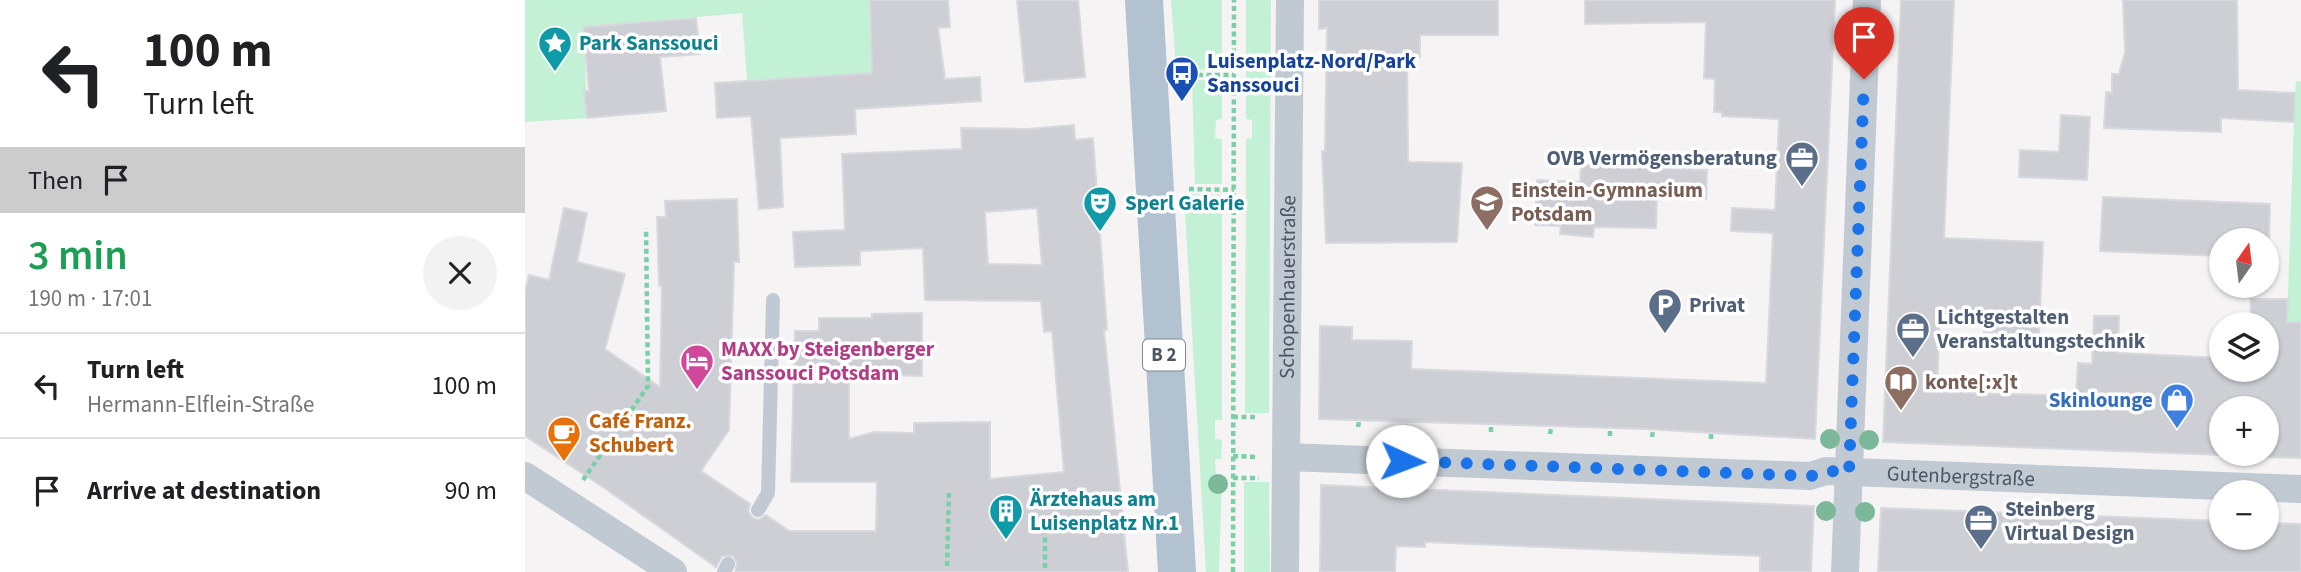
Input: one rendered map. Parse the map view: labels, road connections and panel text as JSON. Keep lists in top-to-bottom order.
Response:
{
  "streets": {
    "main road": ["B 2"],
    "street": ["Schopenhauerstraße", "Gutenbergstraße"]
  },
  "crossings": [
    ["Schopenhauerstraße", "Gutenbergstraße"]
  ],
  "places": {
    "place": ["Park Sanssouci"],
    "bus stop": ["Luisenplatz-Nord/Park Sanssouci"],
    "office": ["OVB Vermögensberatung", "Lichtgestalten Veranstaltungstechnik", "Steinberg Virtual Design"],
    "school or university": ["Einstein-Gymnasium Potsdam"],
    "theatre": ["Sperl Galerie"],
    "parking": ["Privat"],
    "hotel": ["MAXX by Steigenberger Sanssouci Potsdam"],
    "library": ["konte[:x]t"],
    "shop": ["Skinlounge"],
    "cafe": ["Café Franz. Schubert"],
    "building": ["Ärztehaus am Luisenplatz Nr.1"]
  },
  "north": "top",
  "page": {
    "turn": ["100 m", "Turn left"],
    "then": "Then",
    "heading": ["3 min", "190 m · 17:01"],
    "map_buttons": ["+", "−"],
    "list": [
      {
        "name": "Turn left",
        "note": "Hermann-Elflein-Straße",
        "value": "100 m"
      },
      {
        "name": "Arrive at destination",
        "value": "90 m"
      }
    ]
  }
}
